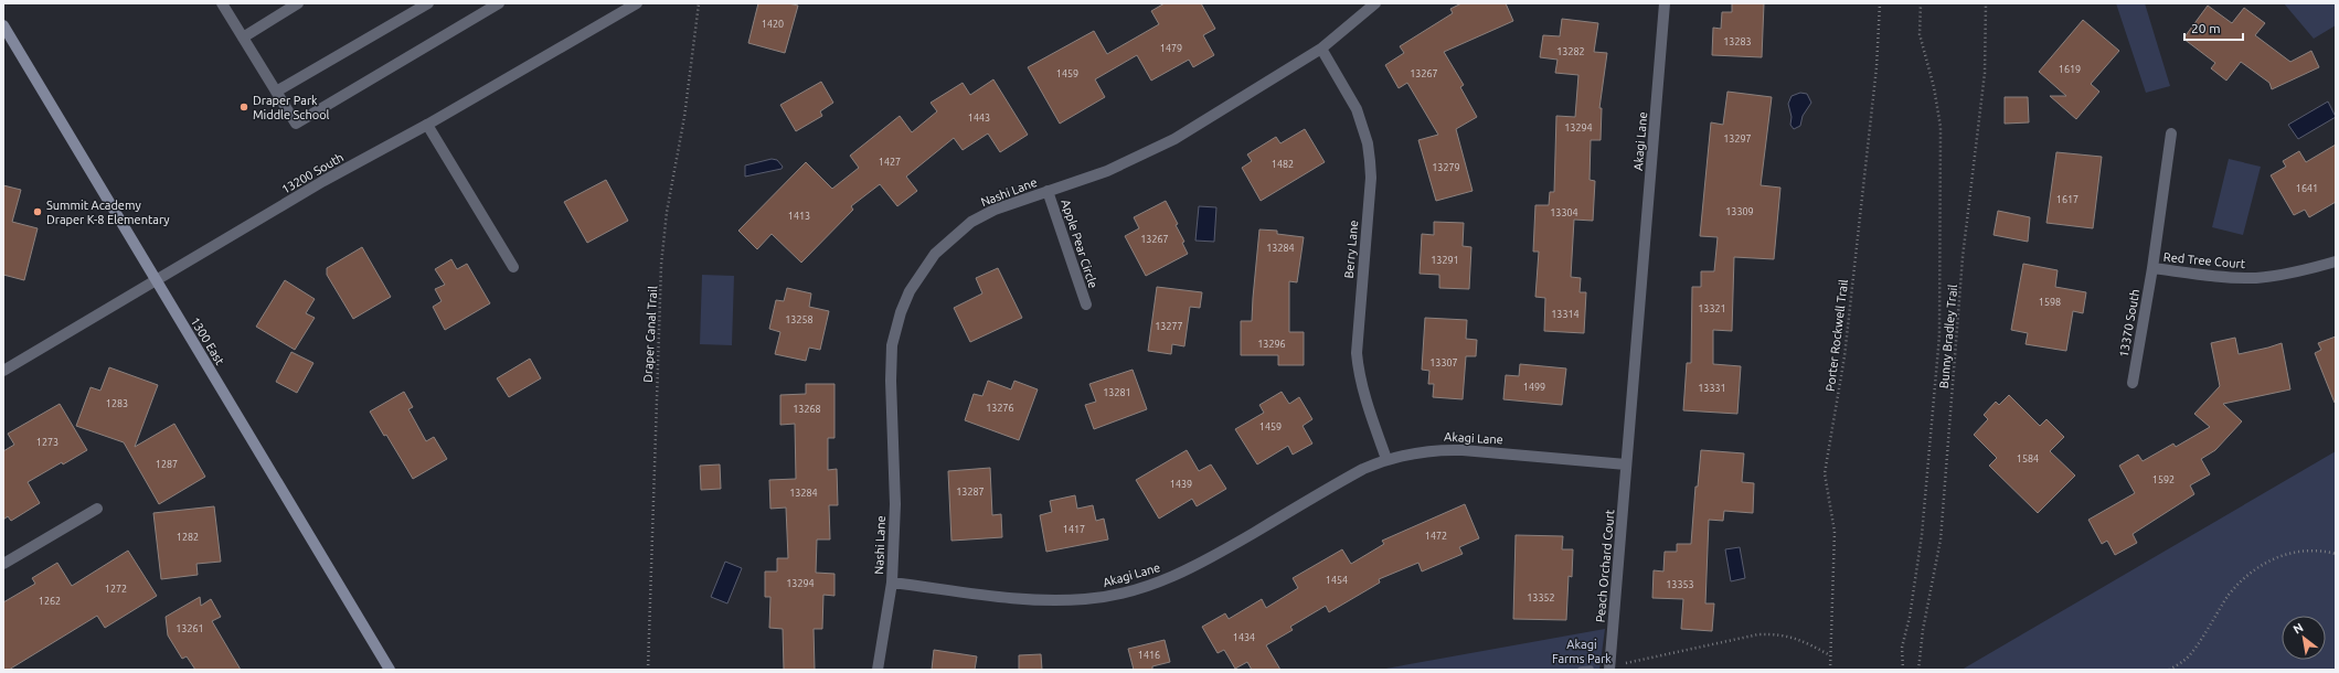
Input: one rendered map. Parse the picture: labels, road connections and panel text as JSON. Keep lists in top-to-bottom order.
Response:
{
  "streets": {
    "main road": ["1300 East"],
    "street": [
      "Akagi Lane",
      "13200 South",
      "Nashi Lane",
      "Apple Pear Circle",
      "Berry Lane",
      "Red Tree Court",
      "13370 South",
      "Peach Orchard Court"
    ],
    "path": ["Draper Canal Trail", "Porter Rockwell Trail", "Bunny Bradley Trail"]
  },
  "crossings": [
    ["Akagi Lane", "Nashi Lane"],
    ["Akagi Lane", "Berry Lane"],
    ["Akagi Lane", "Peach Orchard Court"],
    ["13200 South", "1300 East"],
    ["Nashi Lane", "Apple Pear Circle"],
    ["Nashi Lane", "Berry Lane"],
    ["Red Tree Court", "13370 South"]
  ],
  "parks": ["Akagi Farms Park"],
  "places": ["Draper Park Middle School", "Summit Academy Draper K-8 Elementary"],
  "house_numbers": [
    "1420",
    "13283",
    "1479",
    "13282",
    "1619",
    "1459",
    "13267",
    "1443",
    "13294",
    "13297",
    "1427",
    "1482",
    "13279",
    "1641",
    "1617",
    "13309",
    "13304",
    "1413",
    "13267",
    "13284",
    "13291",
    "1598",
    "13321",
    "13314",
    "13258",
    "13277",
    "13296",
    "13307",
    "1499",
    "13331",
    "13281",
    "1283",
    "13276",
    "13268",
    "1459",
    "1273",
    "1584",
    "1287",
    "1592",
    "1439",
    "13287",
    "13284",
    "1417",
    "1472",
    "1282",
    "1454",
    "13294",
    "13353",
    "1272",
    "13352",
    "1262",
    "13261",
    "1434",
    "1416"
  ],
  "scale_bar": "20 m",
  "north": "top left"
}
